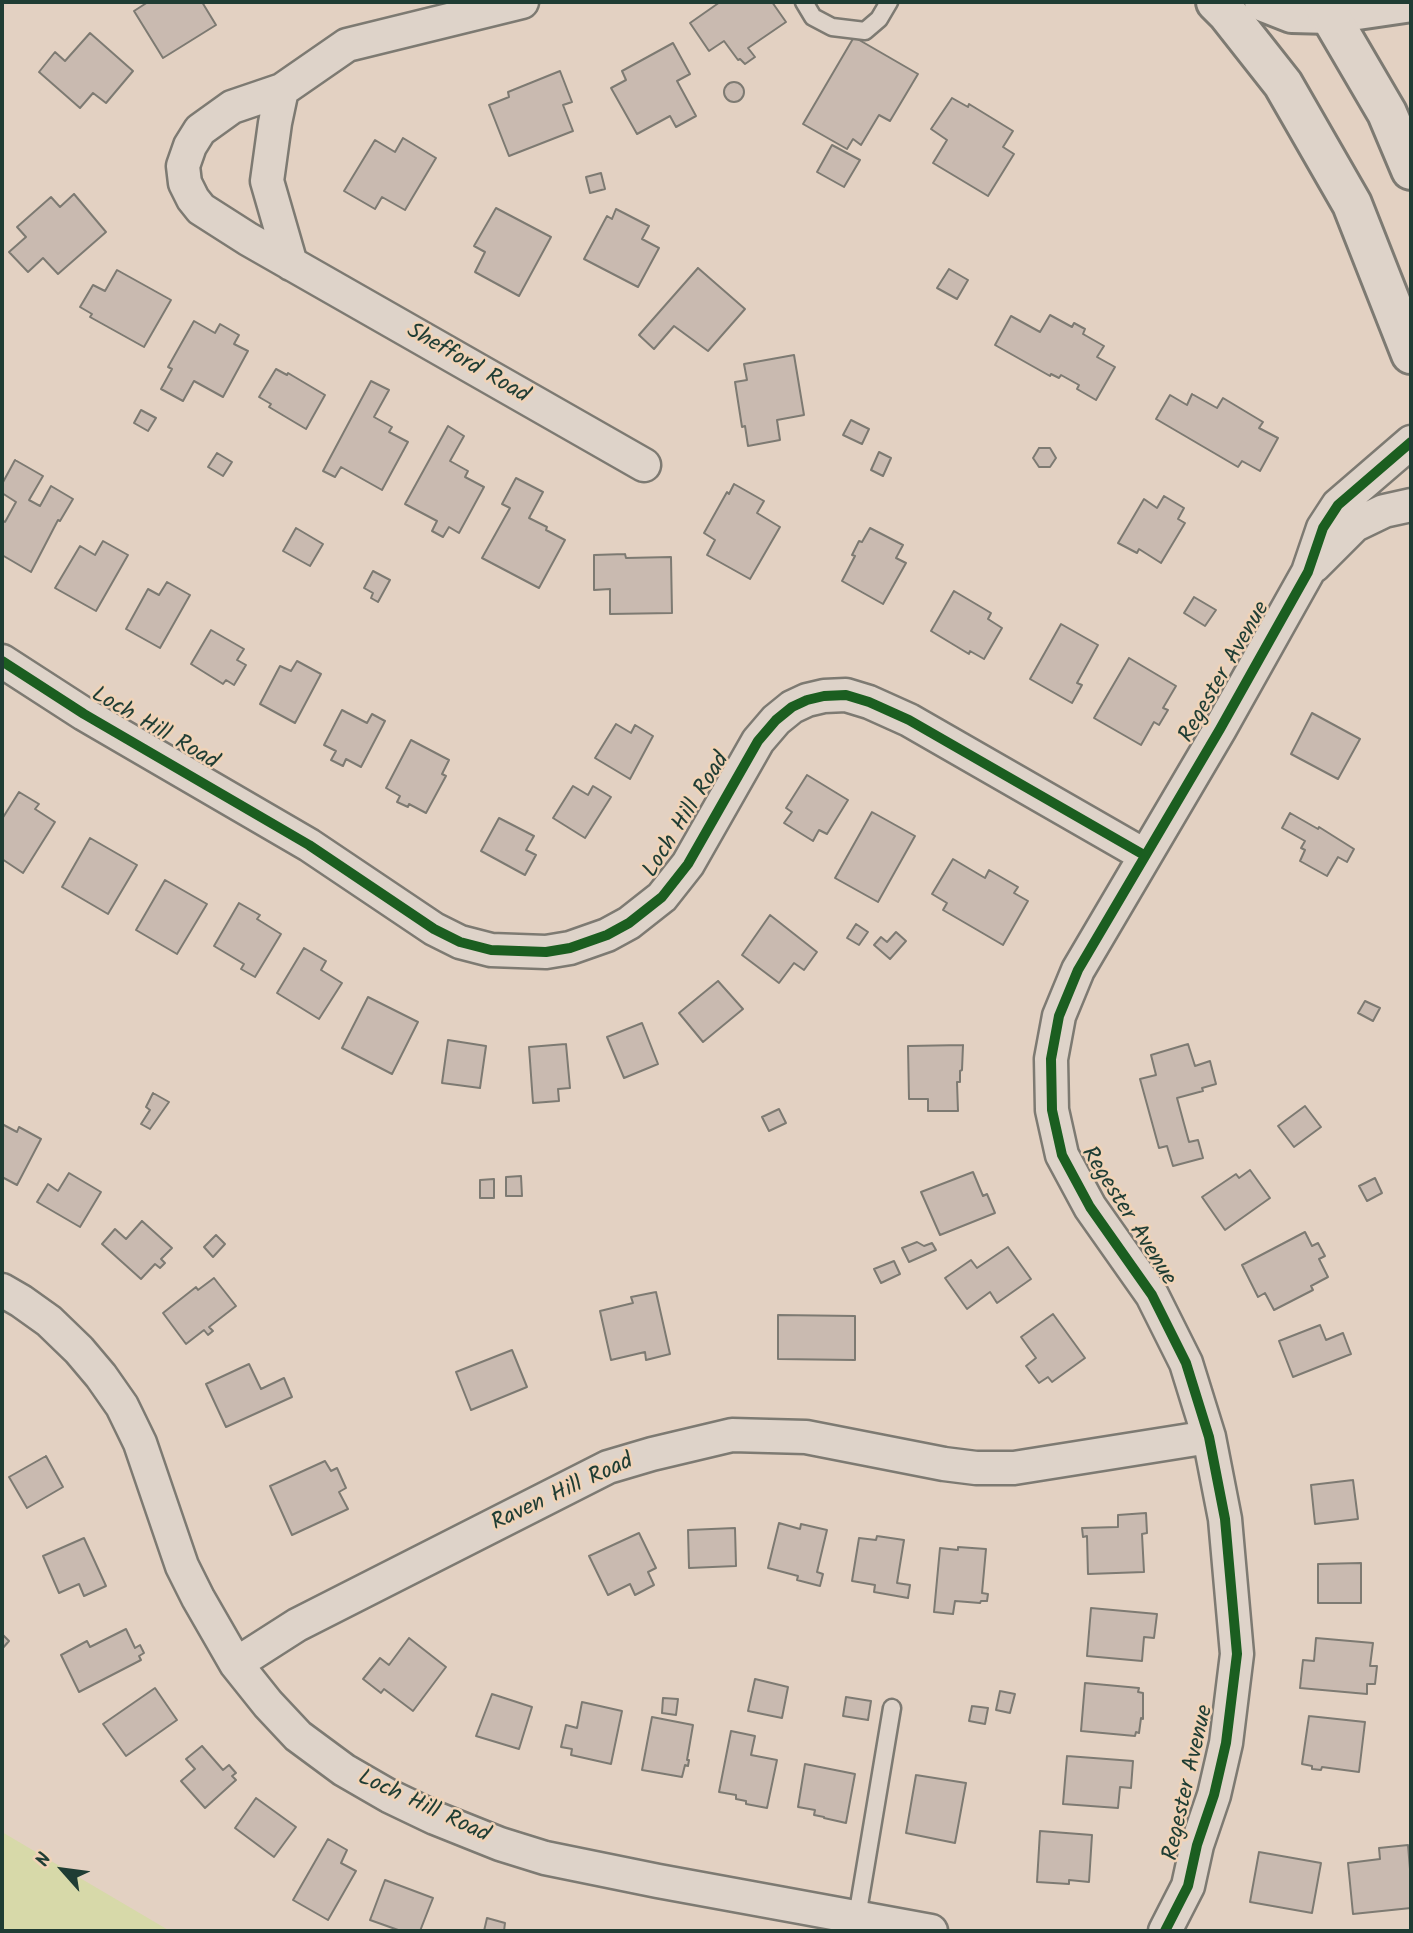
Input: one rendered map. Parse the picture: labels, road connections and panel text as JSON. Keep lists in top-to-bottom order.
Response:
{
  "streets": {
    "street": [
      "Shefford Road",
      "Regester Avenue",
      "Loch Hill Road",
      "Raven Hill Road"
    ]
  },
  "crossings": [
    ["Regester Avenue", "Loch Hill Road"],
    ["Regester Avenue", "Raven Hill Road"],
    ["Loch Hill Road", "Raven Hill Road"]
  ],
  "north": "top left"
}
